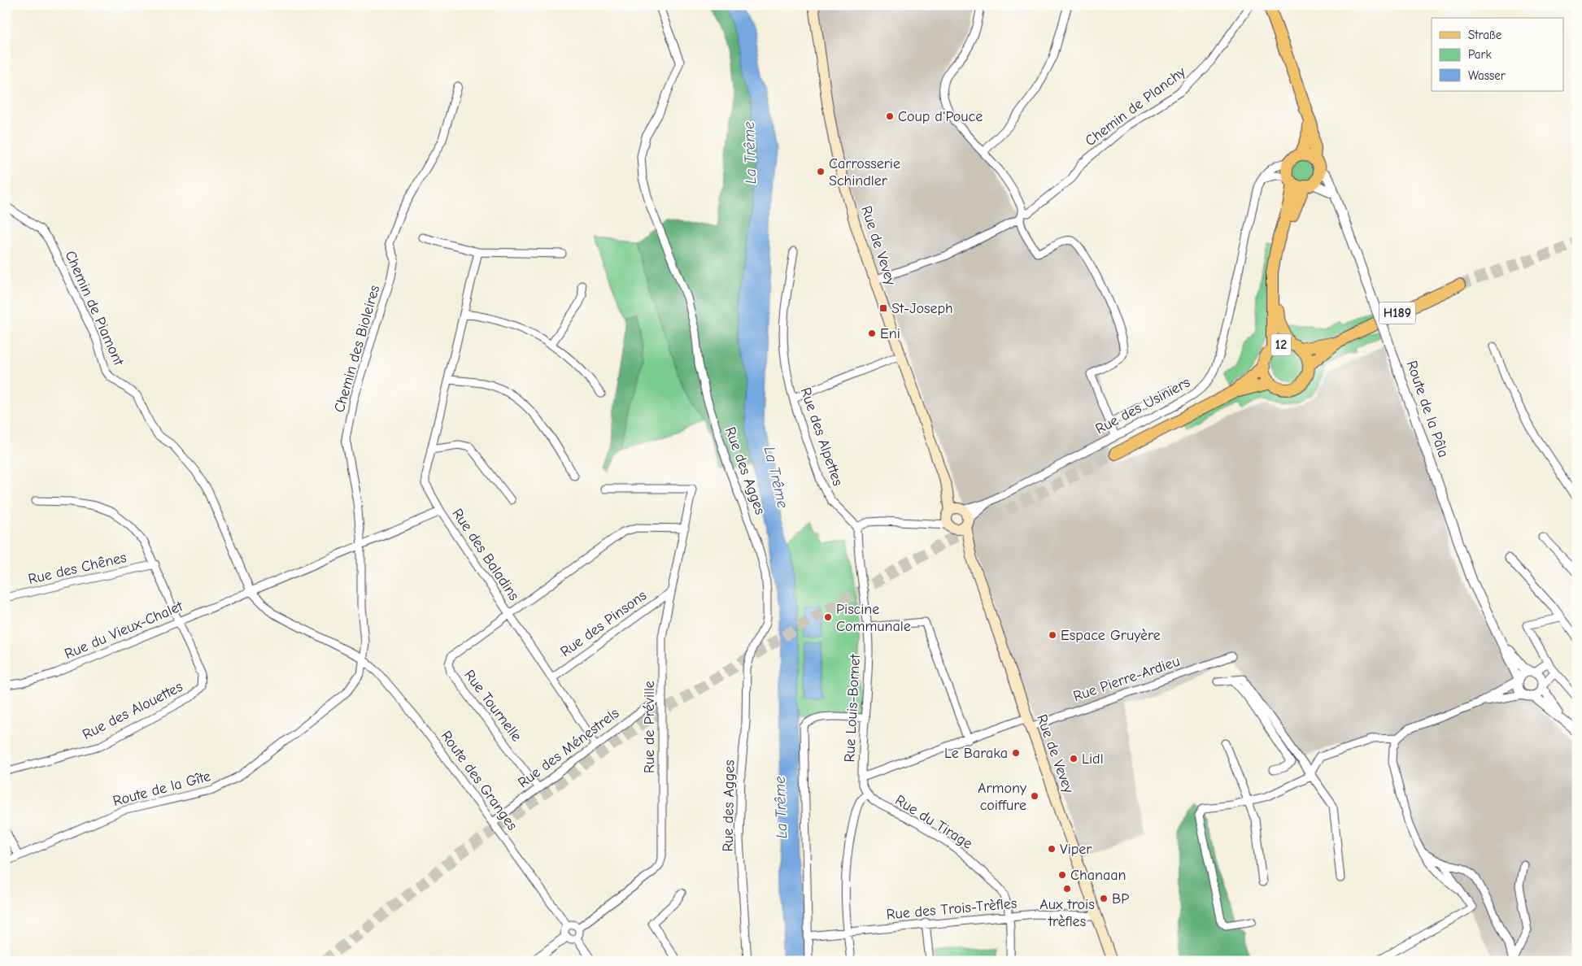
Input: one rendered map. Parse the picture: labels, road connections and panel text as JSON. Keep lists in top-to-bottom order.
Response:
{
  "streets": {
    "main road": ["Rue de Vevey", "H189", "12"],
    "street": [
      "Chemin de Planchy",
      "Chemin de Piamont",
      "Chemin des Bioleires",
      "Rue des Usiniers",
      "Route de la Pâla",
      "Rue des Alpettes",
      "Rue des Agges",
      "Rue des Baladins",
      "Rue des Chênes",
      "Rue des Pinsons",
      "Rue du Vieux-Chalet",
      "Rue Pierre-Ardieu",
      "Rue Tournelle",
      "Rue Louis-Bornet",
      "Rue des Alouettes",
      "Rue de Préville",
      "Rue des Ménestrels",
      "Route des Granges",
      "Route de la Gîte",
      "Rue du Tirage",
      "Rue des Trois-Trèfles"
    ]
  },
  "crossings": [
    ["Chemin de Planchy", "Rue de Vevey"],
    ["Rue de Vevey", "Rue des Usiniers"],
    ["Rue de Vevey", "Rue Pierre-Ardieu"],
    ["Rue de Vevey", "Rue des Trois-Trèfles"],
    ["Chemin de Piamont", "Rue des Baladins"],
    ["Chemin de Piamont", "Rue du Vieux-Chalet"],
    ["Chemin de Piamont", "Route des Granges"],
    ["H189", "12"],
    ["12", "Rue des Usiniers"],
    ["12", "Route de la Pâla"],
    ["Chemin des Bioleires", "Rue des Baladins"],
    ["Chemin des Bioleires", "Route des Granges"],
    ["Chemin des Bioleires", "Route de la Gîte"],
    ["Rue des Usiniers", "Route de la Pâla"],
    ["Rue des Alpettes", "Rue Louis-Bornet"],
    ["Rue des Baladins", "Rue des Pinsons"],
    ["Rue des Baladins", "Rue du Vieux-Chalet"],
    ["Rue des Baladins", "Rue Tournelle"],
    ["Rue des Baladins", "Rue des Ménestrels"],
    ["Rue des Baladins", "Route des Granges"],
    ["Rue des Chênes", "Rue des Alouettes"],
    ["Rue des Pinsons", "Rue de Préville"],
    ["Rue du Vieux-Chalet", "Rue des Alouettes"],
    ["Rue du Vieux-Chalet", "Route des Granges"],
    ["Rue Pierre-Ardieu", "Rue Louis-Bornet"],
    ["Rue Tournelle", "Rue de Préville"],
    ["Rue Tournelle", "Rue des Ménestrels"],
    ["Rue Louis-Bornet", "Rue du Tirage"],
    ["Rue de Préville", "Rue des Ménestrels"],
    ["Rue de Préville", "Route des Granges"],
    ["Rue des Ménestrels", "Route des Granges"],
    ["Route des Granges", "Route de la Gîte"],
    ["Rue du Tirage", "Rue des Trois-Trèfles"]
  ],
  "water": ["La Trême"],
  "places": {
    "other": [
      "Coup d'Pouce",
      "Carrosserie Schindler",
      "Eni",
      "Piscine Communale",
      "Espace Gruyère",
      "Le Baraka",
      "Lidl",
      "Armony coiffure",
      "Viper",
      "Chanaan",
      "Aux trois trèfles",
      "BP"
    ],
    "transit": ["St-Joseph"]
  },
  "legend": ["Straße", "Park", "Wasser"]
}
